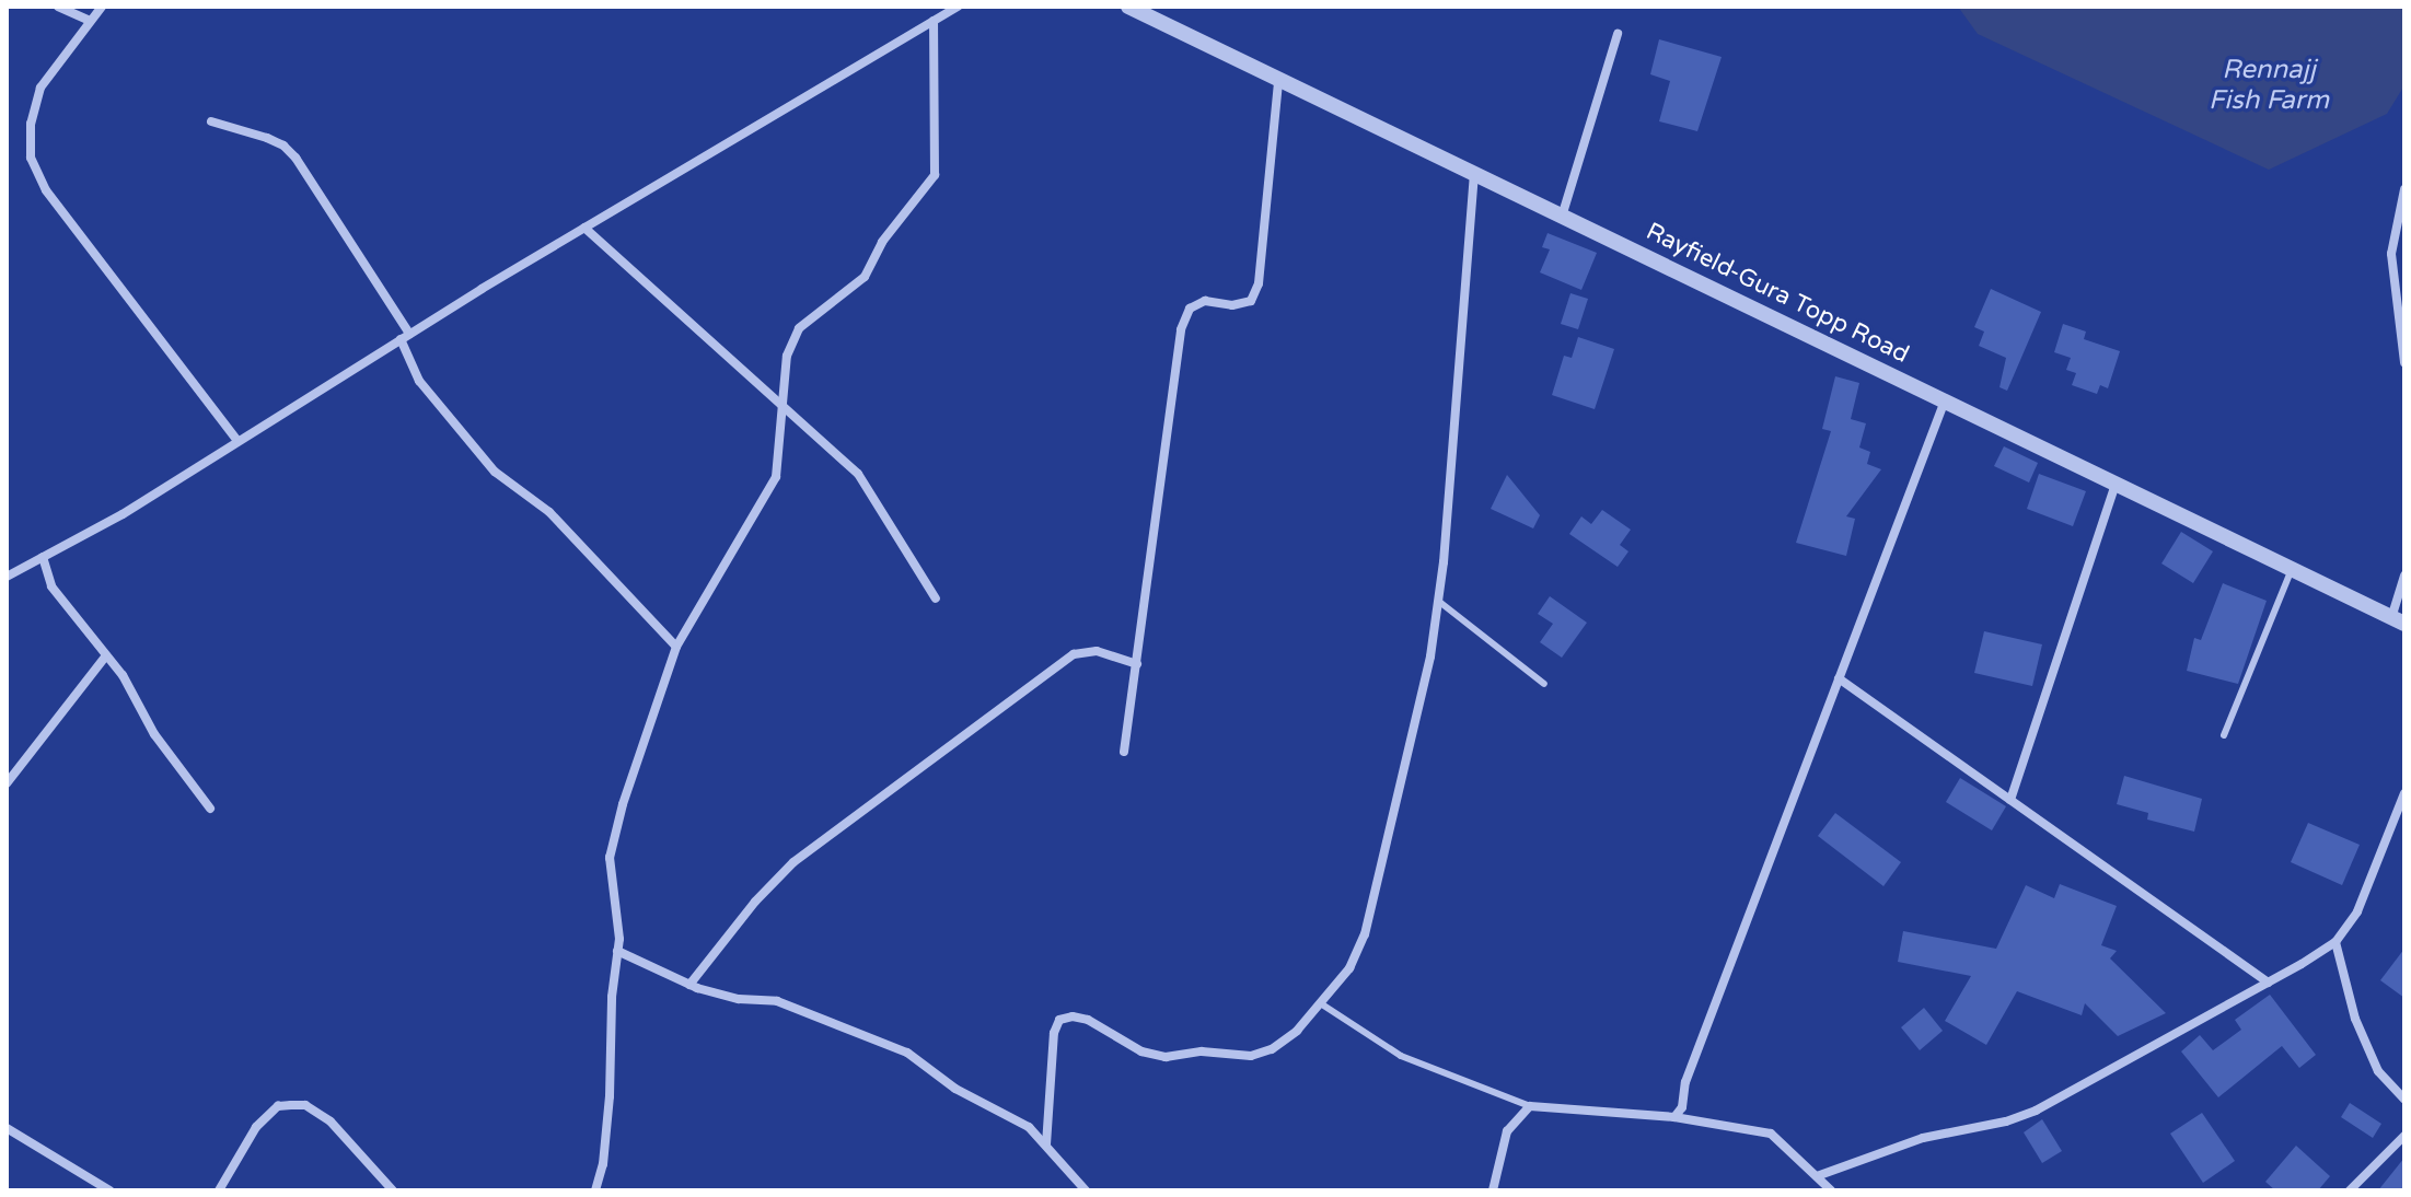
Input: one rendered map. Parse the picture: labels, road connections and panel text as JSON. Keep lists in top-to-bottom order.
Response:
{
  "streets": {
    "street": ["Rayfield-Gura Topp Road"]
  },
  "water": ["Rennajj Fish Farm"]
}
